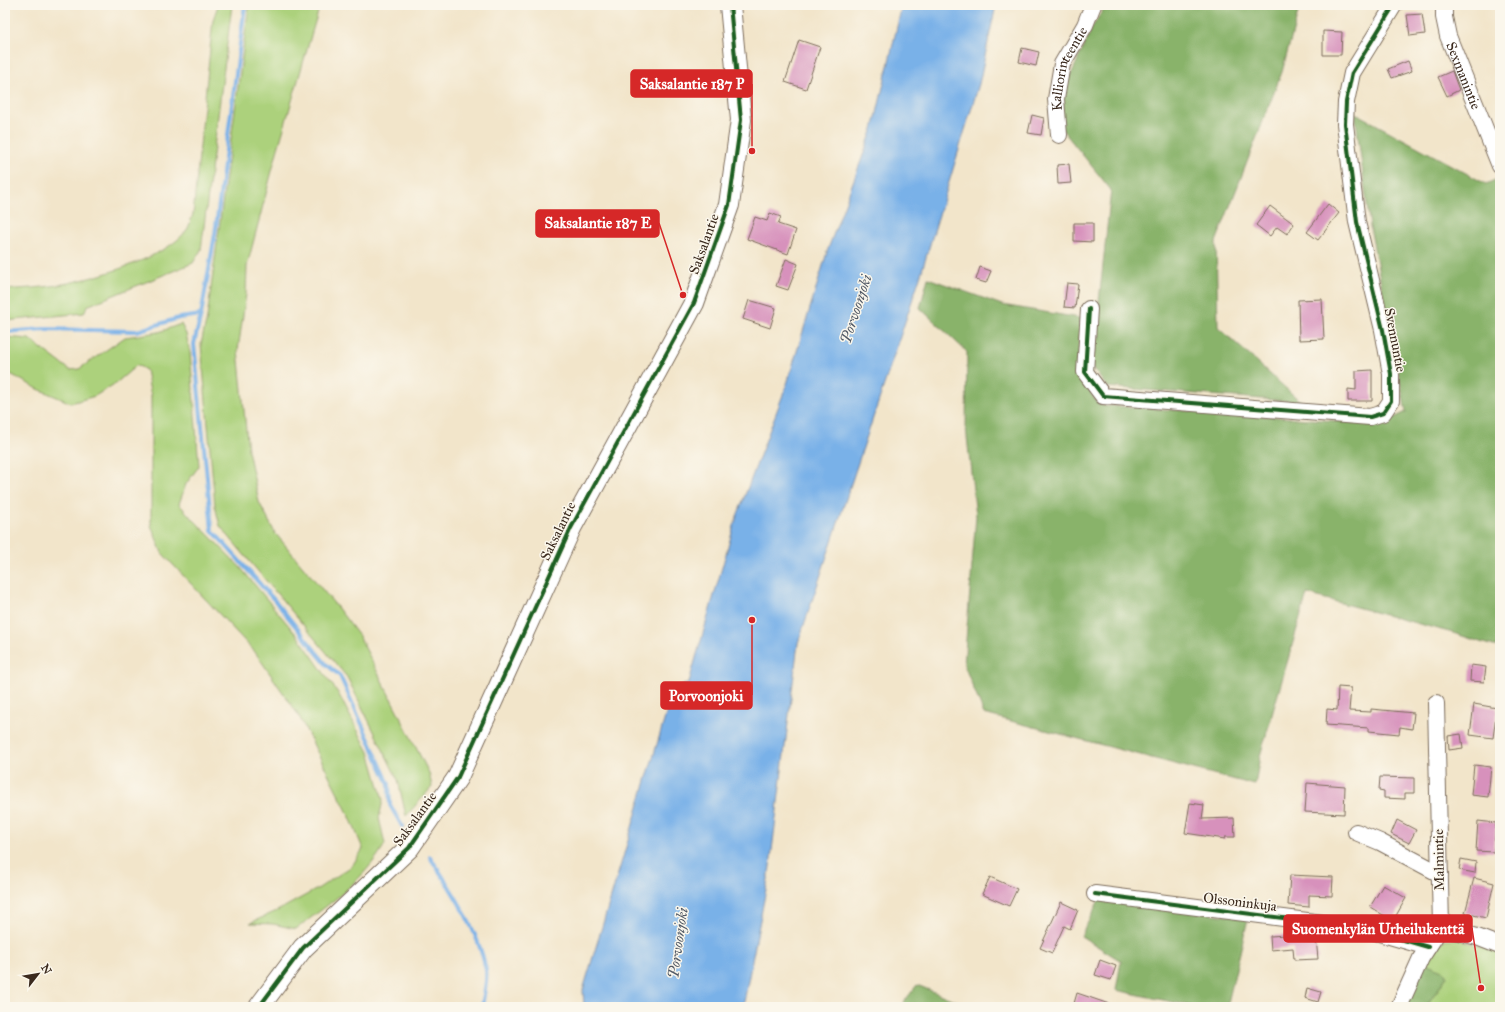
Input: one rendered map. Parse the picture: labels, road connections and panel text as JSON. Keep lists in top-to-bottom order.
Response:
{
  "streets": {
    "street": [
      "Kalliorinteentie",
      "Sexmanintie",
      "Saksalantie",
      "Svennuntie",
      "Malmintie",
      "Olssoninkuja"
    ]
  },
  "water": ["Porvoonjoki"],
  "places": [
    "Saksalantie 187 P",
    "Saksalantie 187 E",
    "Porvoonjoki",
    "Suomenkylän Urheilukenttä"
  ],
  "north": "top right"
}
